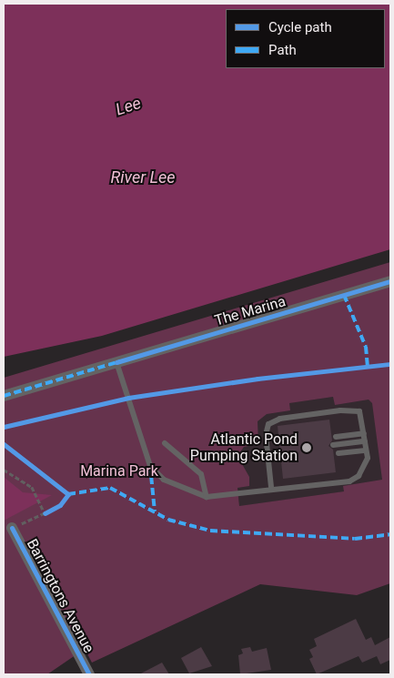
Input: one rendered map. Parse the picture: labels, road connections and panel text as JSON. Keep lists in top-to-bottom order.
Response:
{
  "streets": {
    "street": ["The Marina", "Barringtons Avenue"]
  },
  "water": ["Lee", "River Lee"],
  "parks": ["Marina Park"],
  "places": ["Atlantic Pond Pumping Station"],
  "legend": ["Cycle path", "Path"]
}
